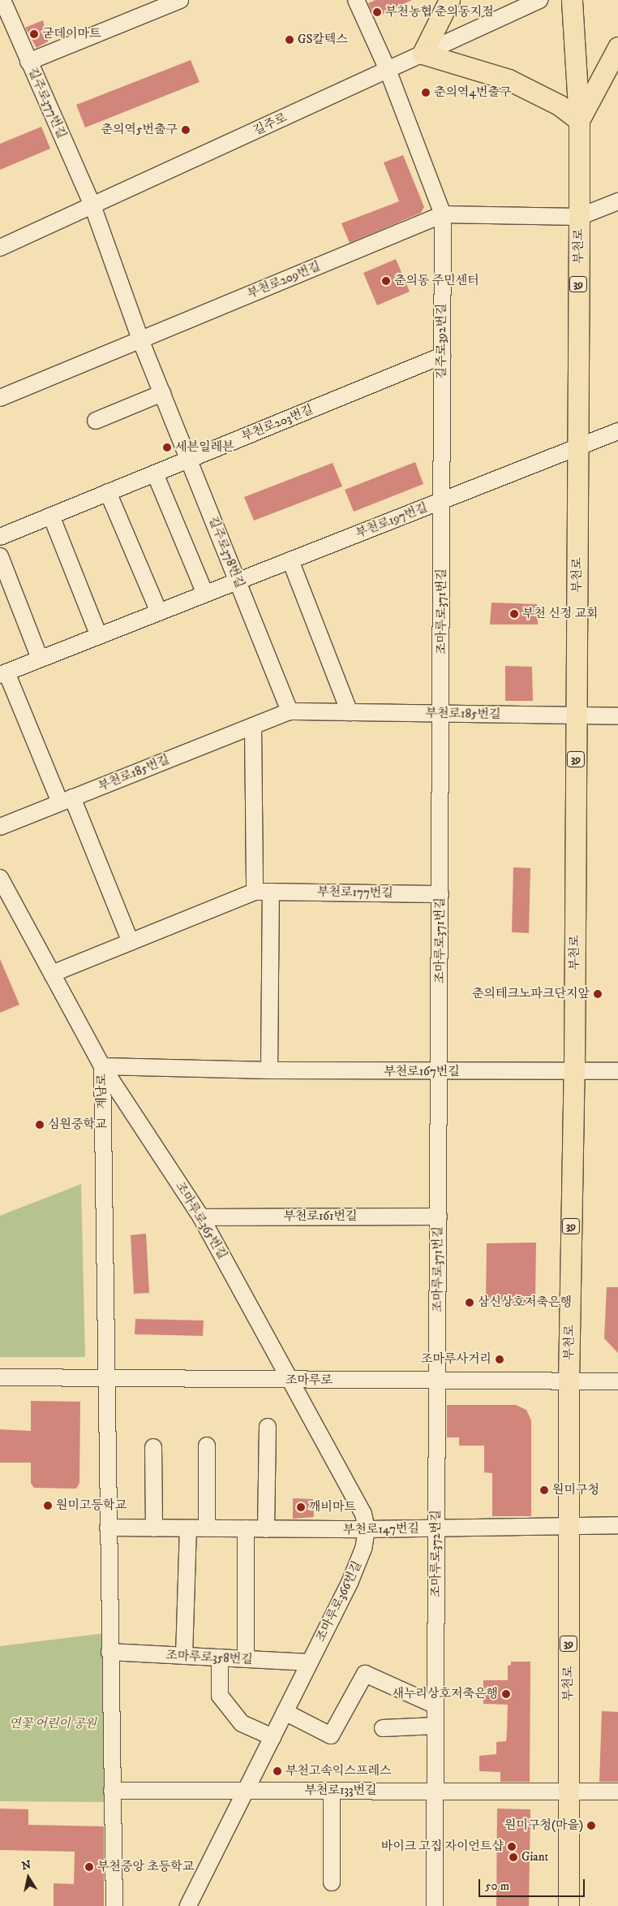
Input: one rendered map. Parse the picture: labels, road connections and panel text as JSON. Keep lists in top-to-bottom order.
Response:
{
  "streets": {
    "main road": ["부천로", "39"],
    "street": [
      "길주로377번길",
      "길주로",
      "부천로209번길",
      "길주로392번길",
      "부천로203번길",
      "부천로197번길",
      "길주로378번길",
      "조마루로371번길",
      "부천로185번길",
      "부천로177번길",
      "부천로167번길",
      "계남로",
      "부천로161번길",
      "조마루로365번길",
      "조마루로",
      "부천로147번길",
      "조마루로372번길",
      "조마루로366번길",
      "조마루로358번길",
      "부천로133번길"
    ]
  },
  "crossings": [
    ["길주로377번길", "길주로"],
    ["길주로377번길", "길주로378번길"],
    ["길주로", "길주로392번길"],
    ["길주로", "길주로378번길"],
    ["부천로", "부천로209번길"],
    ["부천로", "부천로197번길"],
    ["부천로", "부천로185번길"],
    ["부천로", "부천로167번길"],
    ["부천로", "조마루로"],
    ["부천로", "부천로147번길"],
    ["부천로", "부천로133번길"],
    ["부천로209번길", "길주로392번길"],
    ["부천로209번길", "길주로378번길"],
    ["길주로392번길", "부천로203번길"],
    ["길주로392번길", "부천로197번길"],
    ["길주로392번길", "조마루로371번길"],
    ["부천로203번길", "길주로378번길"],
    ["부천로197번길", "길주로378번길"],
    ["부천로197번길", "조마루로371번길"],
    ["길주로378번길", "부천로185번길"],
    ["조마루로371번길", "부천로185번길"],
    ["조마루로371번길", "부천로177번길"],
    ["조마루로371번길", "부천로167번길"],
    ["조마루로371번길", "부천로161번길"],
    ["조마루로371번길", "조마루로"],
    ["조마루로371번길", "조마루로372번길"],
    ["부천로177번길", "계남로"],
    ["부천로167번길", "계남로"],
    ["부천로167번길", "조마루로365번길"],
    ["계남로", "조마루로365번길"],
    ["계남로", "조마루로"],
    ["계남로", "부천로147번길"],
    ["계남로", "조마루로358번길"],
    ["계남로", "부천로133번길"],
    ["부천로161번길", "조마루로365번길"],
    ["조마루로365번길", "조마루로"],
    ["조마루로365번길", "조마루로366번길"],
    ["조마루로", "조마루로372번길"],
    ["조마루로", "조마루로366번길"],
    ["부천로147번길", "조마루로372번길"],
    ["부천로147번길", "조마루로366번길"],
    ["조마루로372번길", "부천로133번길"],
    ["조마루로366번길", "조마루로358번길"],
    ["조마루로366번길", "부천로133번길"]
  ],
  "parks": ["연꽃 어린이 공원"],
  "places": [
    "부천농협 춘의동지점",
    "굳데이마트",
    "GS칼텍스",
    "춘의역4번출구",
    "춘의역5번출구",
    "춘의동 주민센터",
    "세븐일레븐",
    "부천 신정 교회",
    "춘의테크노파크단지앞",
    "심원중학교",
    "삼신상호저축은행",
    "조마루사거리",
    "원미구청",
    "원미고등학교",
    "깨비마트",
    "새누리상호저축은행",
    "부천고속익스프레스",
    "원미구청(마을)",
    "바이크 고집 자이언트샵",
    "Giant",
    "부천중앙 초등학교"
  ],
  "scale_bar": "50 m",
  "north": "top"
}
